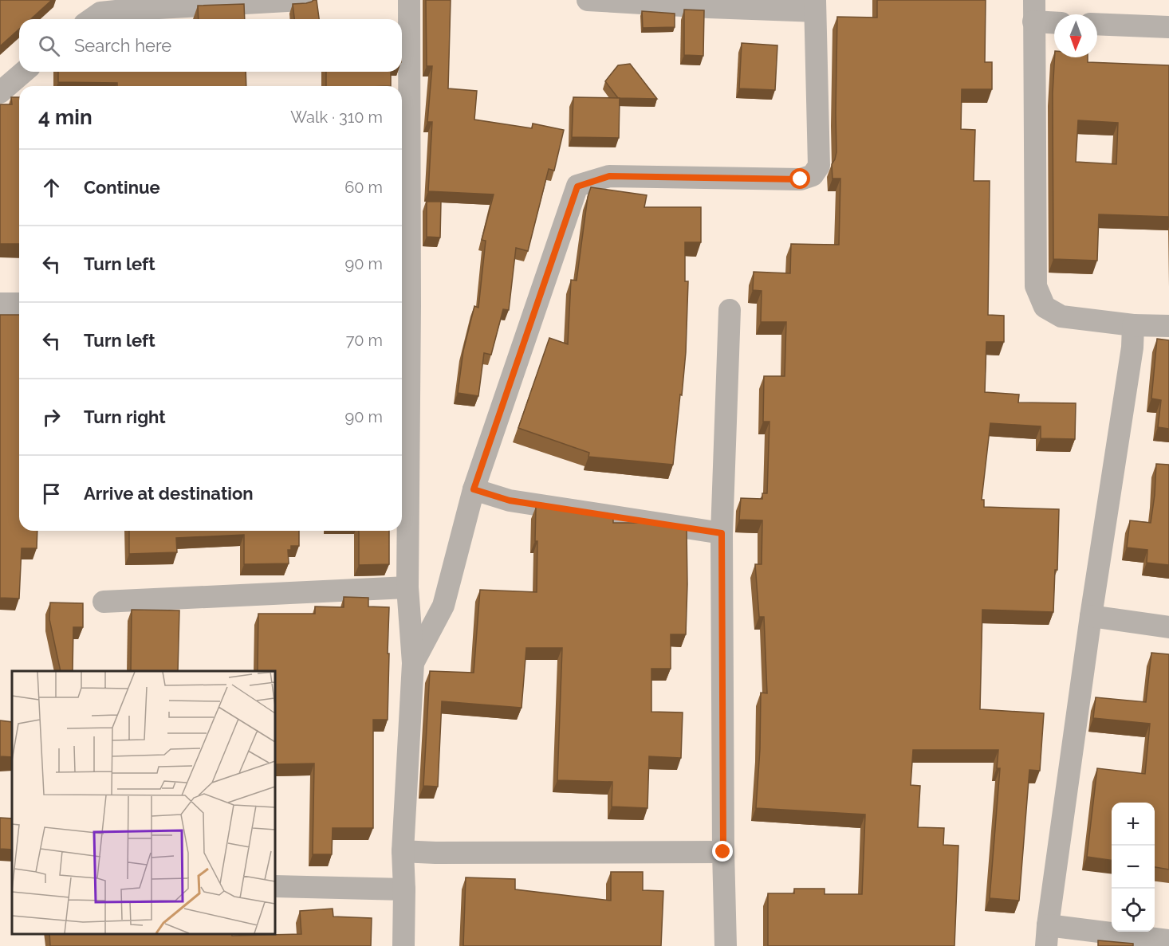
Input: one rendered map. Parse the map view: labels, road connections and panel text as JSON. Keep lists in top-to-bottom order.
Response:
{
  "north": "bottom",
  "page": {
    "search": "Search here",
    "heading": ["4 min", "Walk · 310 m"],
    "list": [
      ["Continue", "60 m"],
      ["Turn left", "90 m"],
      ["Turn left", "70 m"],
      ["Turn right", "90 m"],
      "Arrive at destination"
    ],
    "map_buttons": ["+", "−"]
  }
}
